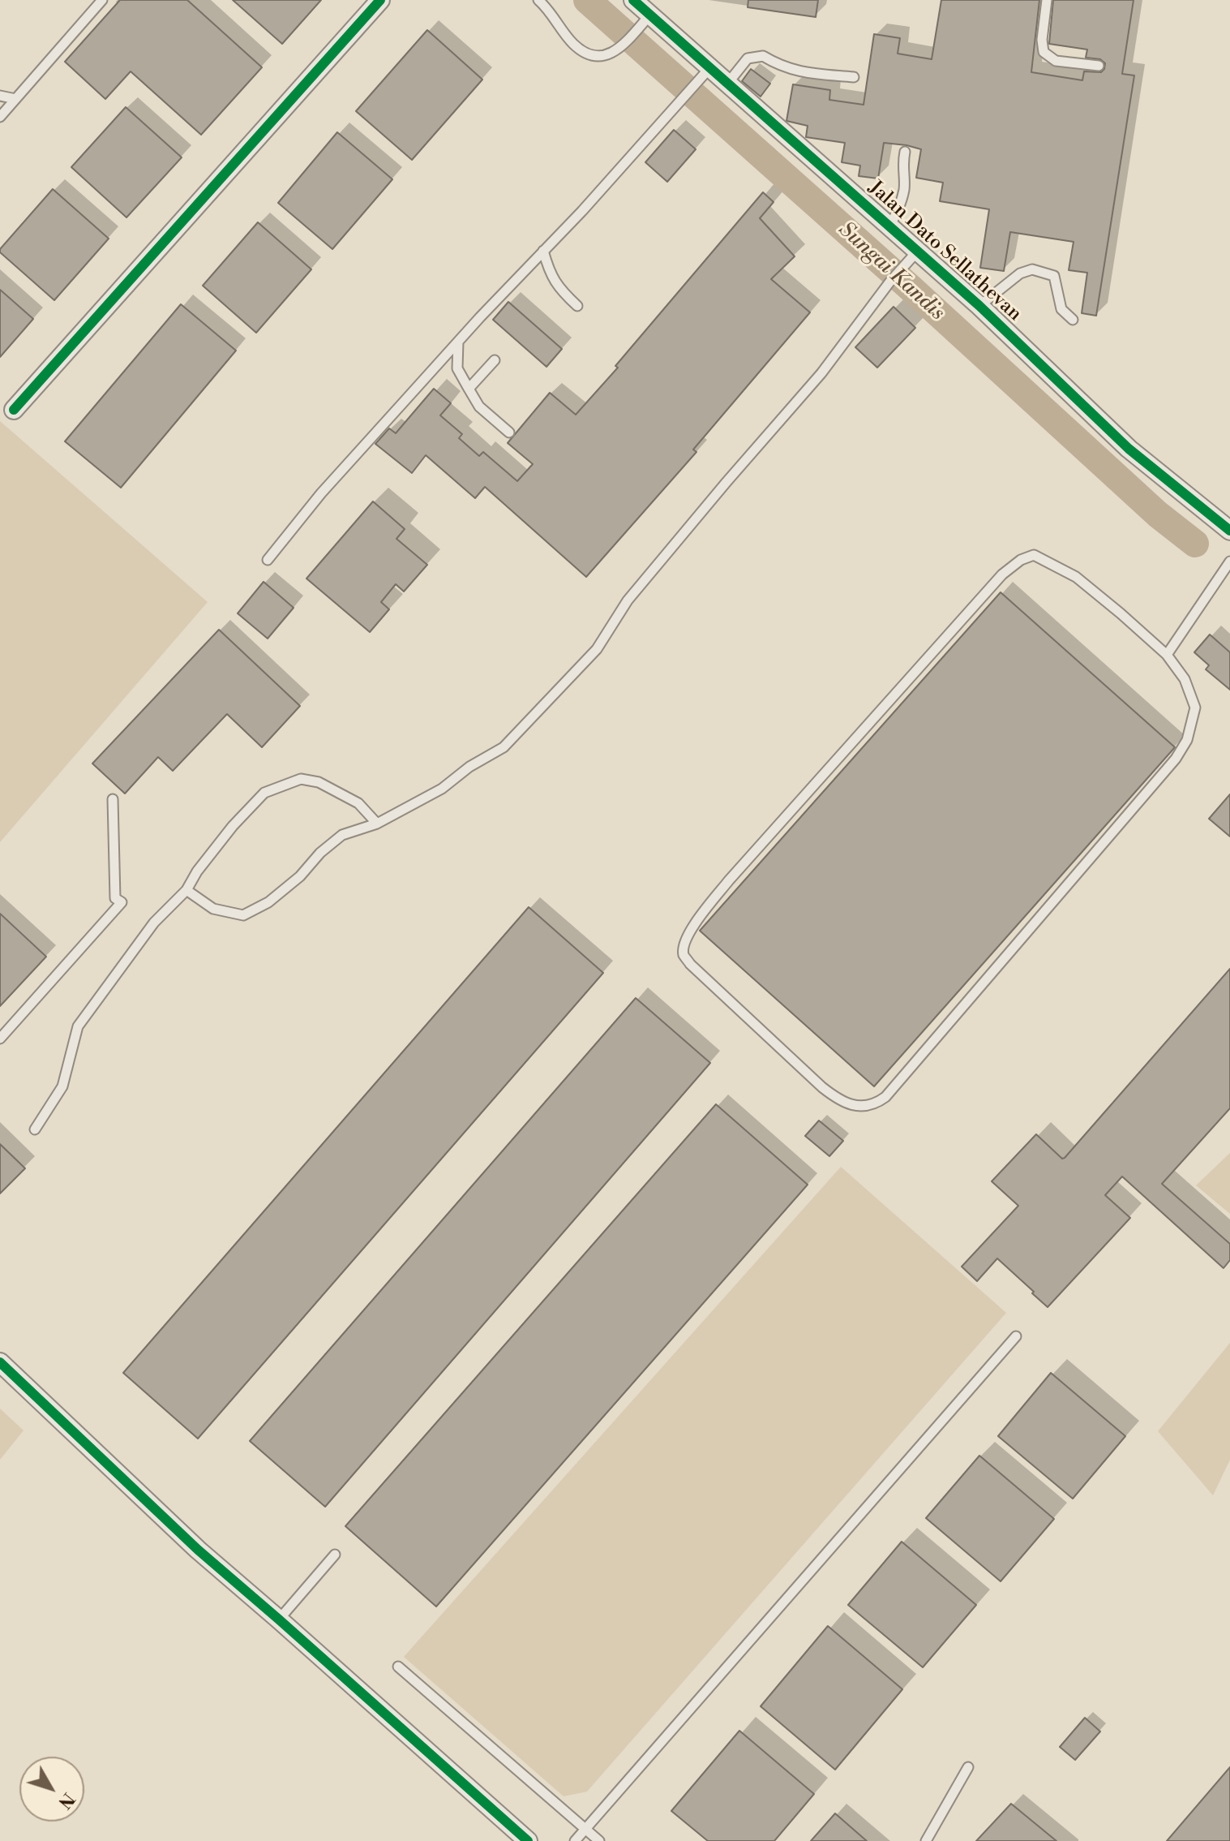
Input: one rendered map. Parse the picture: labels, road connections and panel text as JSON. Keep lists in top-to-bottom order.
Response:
{
  "streets": {
    "street": ["Jalan Dato Sellathevan"]
  },
  "water": ["Sungai Kandis"],
  "north": "bottom right"
}
